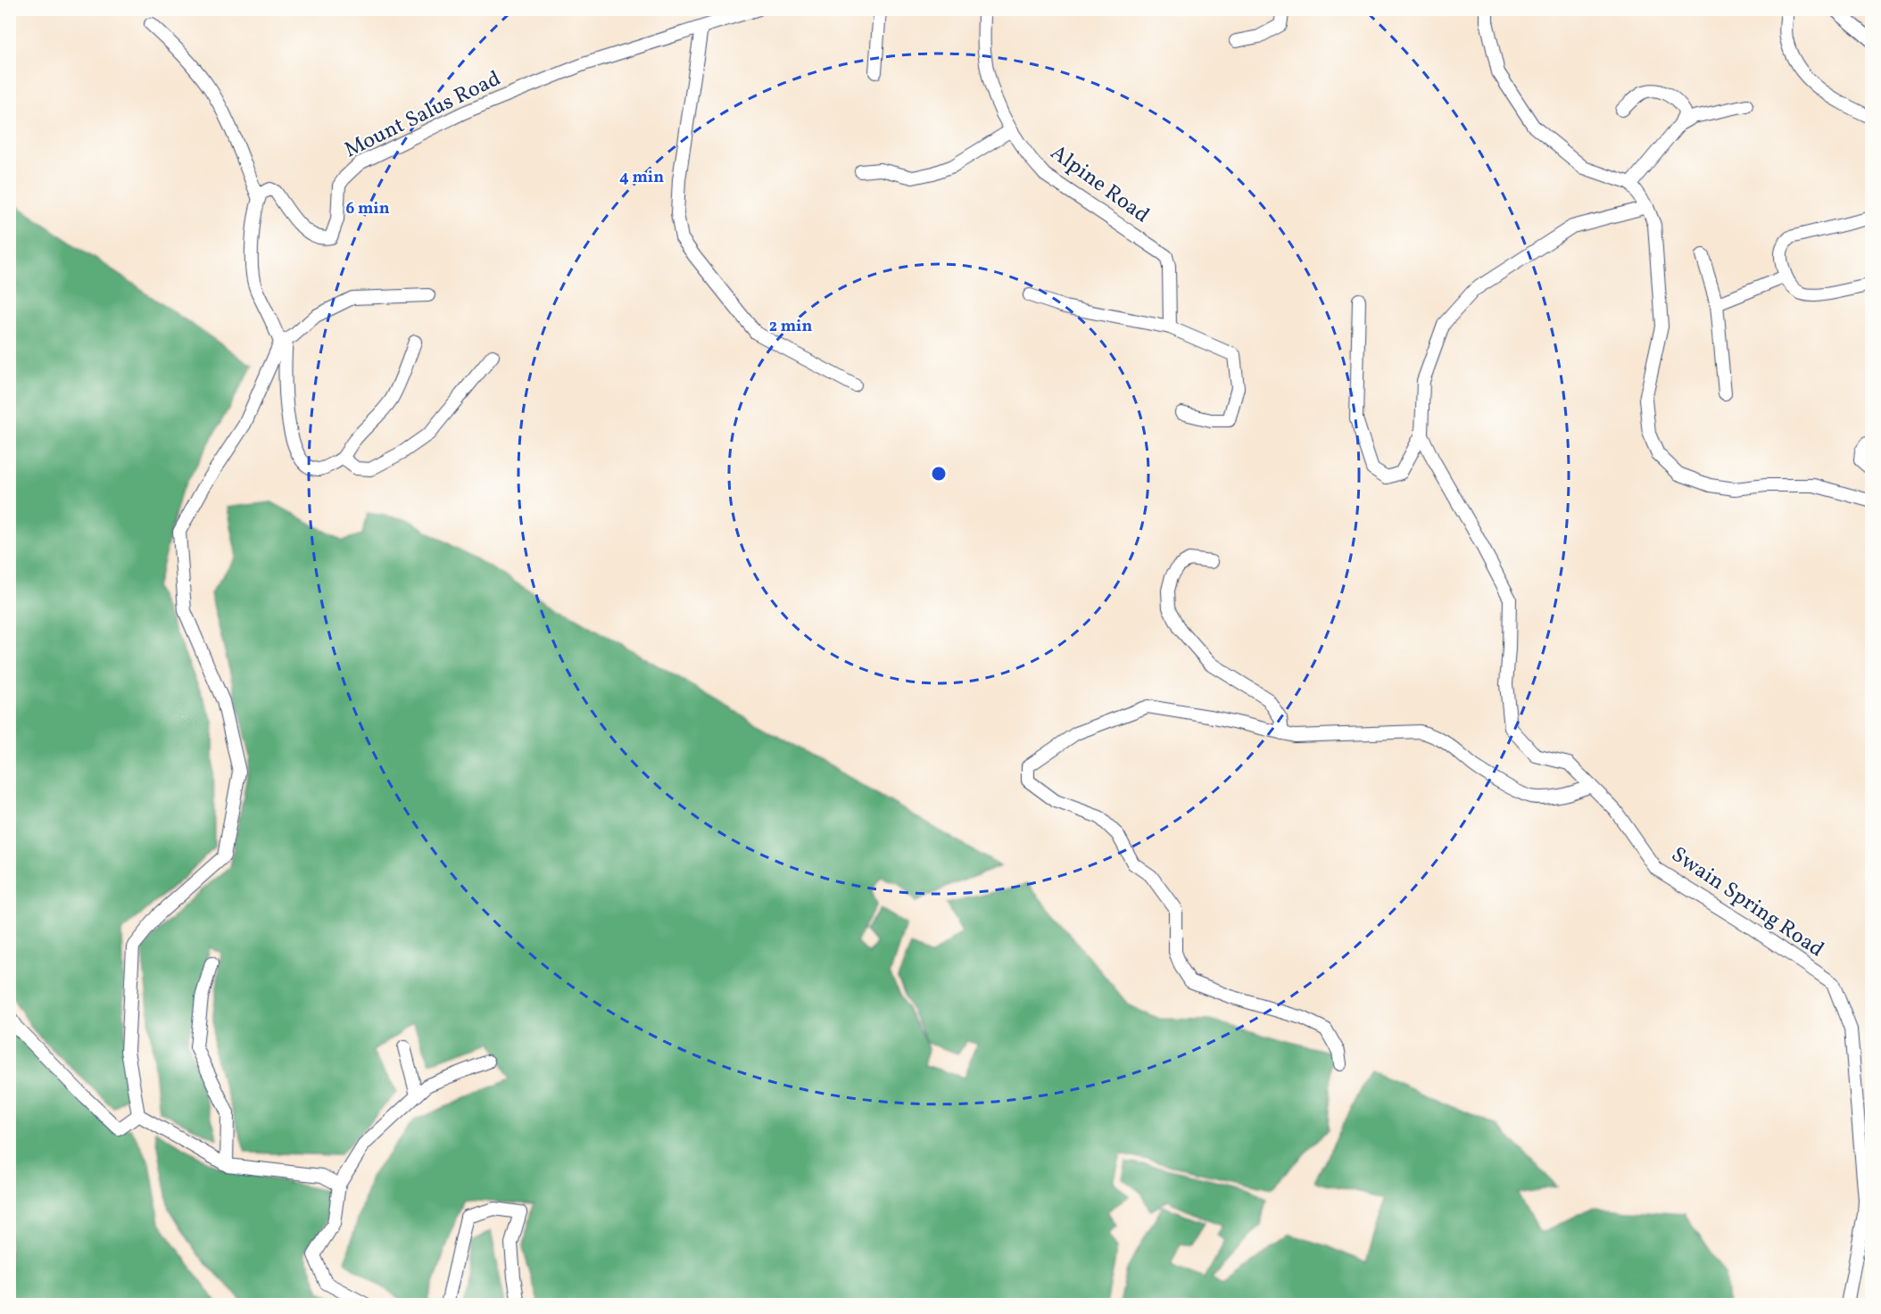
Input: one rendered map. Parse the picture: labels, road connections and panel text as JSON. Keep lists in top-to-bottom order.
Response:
{
  "streets": {
    "street": ["Mount Salus Road", "Alpine Road", "Swain Spring Road"]
  },
  "rings": ["4 min", "6 min", "2 min"]
}
